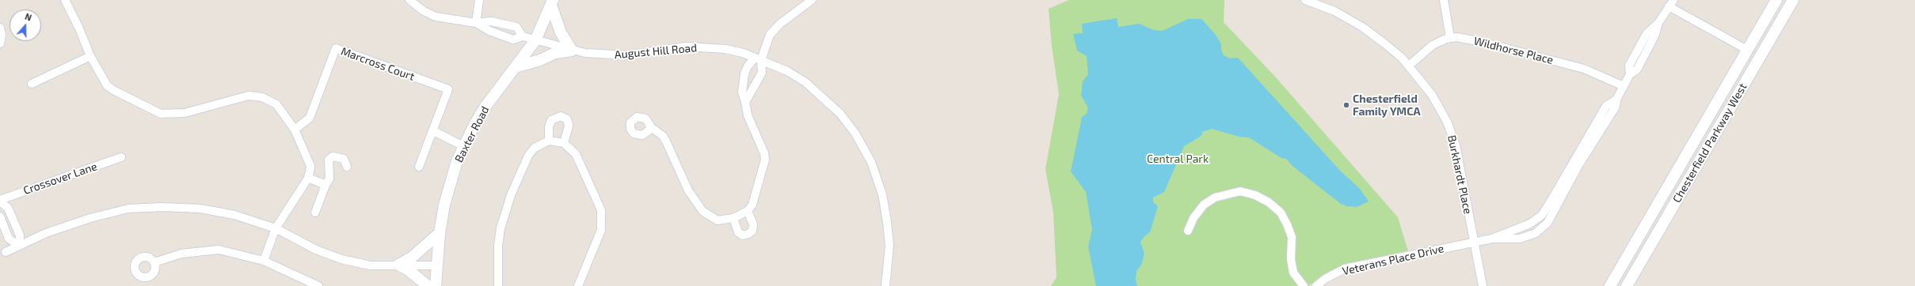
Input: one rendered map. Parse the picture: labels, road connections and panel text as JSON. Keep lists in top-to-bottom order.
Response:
{
  "streets": {
    "street": [
      "Wildhorse Place",
      "August Hill Road",
      "Marcross Court",
      "Baxter Road",
      "Chesterfield Parkway West",
      "Burkhardt Place",
      "Crossover Lane",
      "Veterans Place Drive"
    ]
  },
  "crossings": [
    ["Wildhorse Place", "Burkhardt Place"],
    ["Wildhorse Place", "Veterans Place Drive"],
    ["August Hill Road", "Baxter Road"],
    ["Burkhardt Place", "Veterans Place Drive"]
  ],
  "parks": ["Central Park"],
  "places": ["Chesterfield Family YMCA"],
  "north": "top"
}
